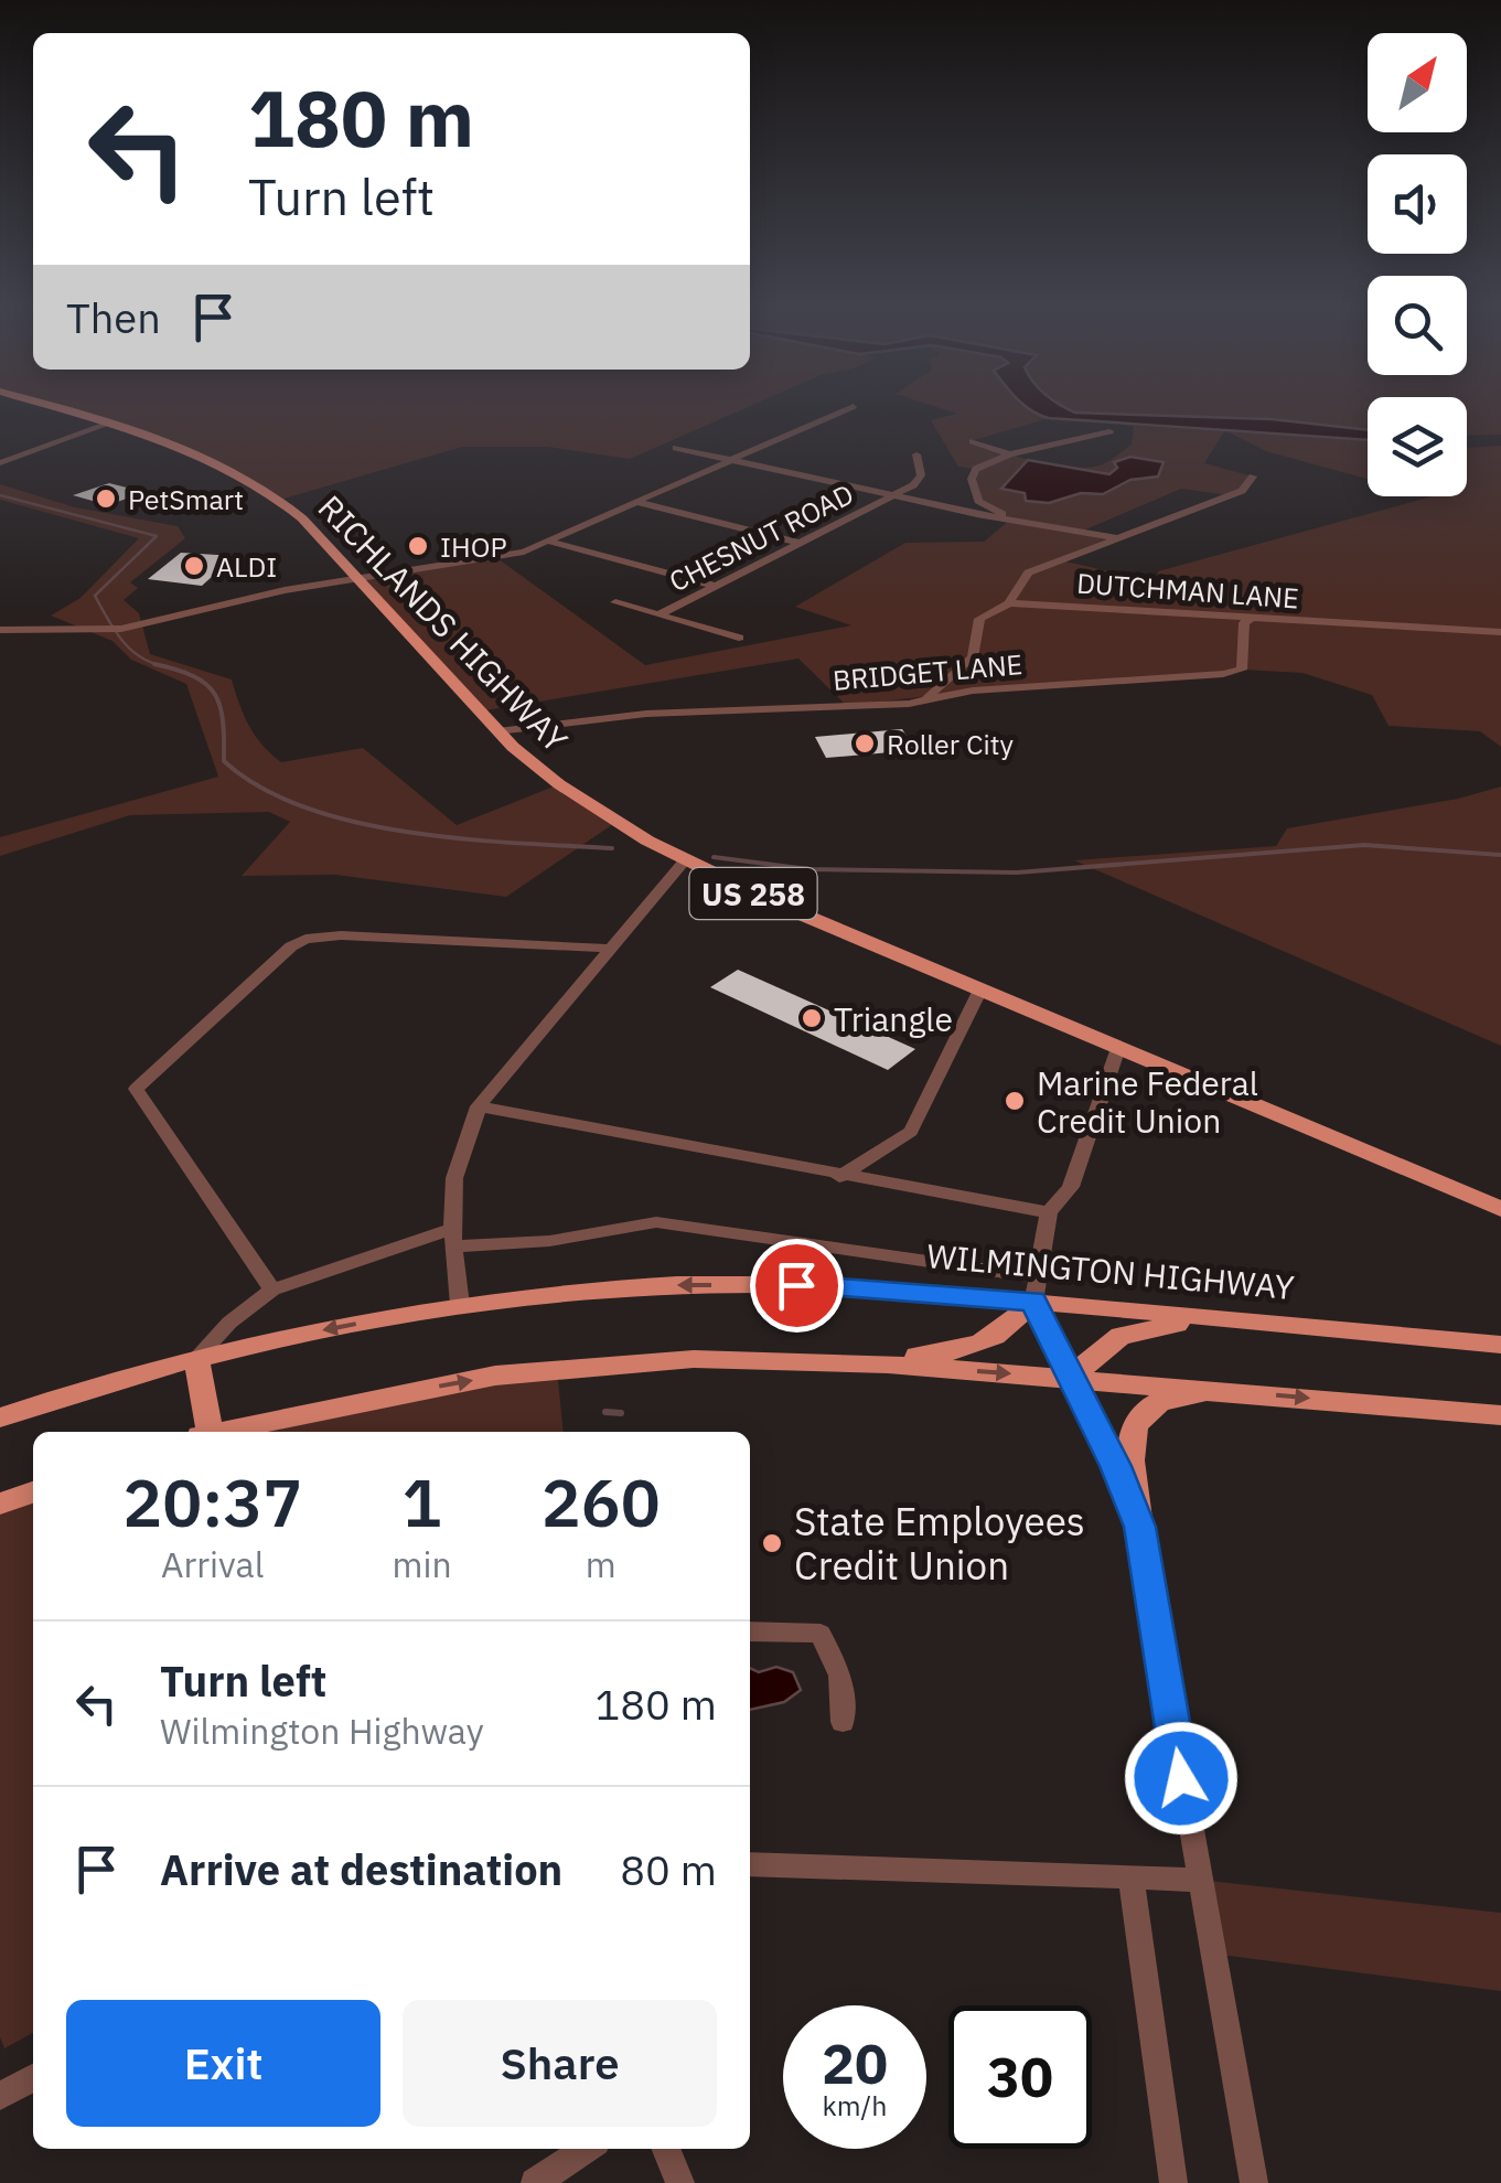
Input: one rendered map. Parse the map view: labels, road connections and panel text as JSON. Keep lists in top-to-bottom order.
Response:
{
  "streets": {
    "main road": ["RICHLANDS HIGHWAY", "US 258", "WILMINGTON HIGHWAY"],
    "street": ["CHESNUT ROAD", "DUTCHMAN LANE", "BRIDGET LANE"]
  },
  "crossings": [
    ["DUTCHMAN LANE", "BRIDGET LANE"],
    ["RICHLANDS HIGHWAY", "BRIDGET LANE"]
  ],
  "places": [
    "PetSmart",
    "IHOP",
    "ALDI",
    "Roller City",
    "Triangle",
    "Marine Federal Credit Union",
    "State Employees Credit Union"
  ],
  "north": "top right",
  "page": {
    "turn": ["180 m", "Turn left"],
    "then": "Then",
    "eta": [
      "20:37",
      "Arrival",
      "1",
      "min",
      "260",
      "m"
    ],
    "list": [
      {
        "name": "Turn left",
        "note": "Wilmington Highway",
        "value": "180 m"
      },
      {
        "name": "Arrive at destination",
        "value": "80 m"
      }
    ],
    "buttons": ["Exit", "Share"],
    "speed": "20 km/h",
    "limit": "30"
  }
}
